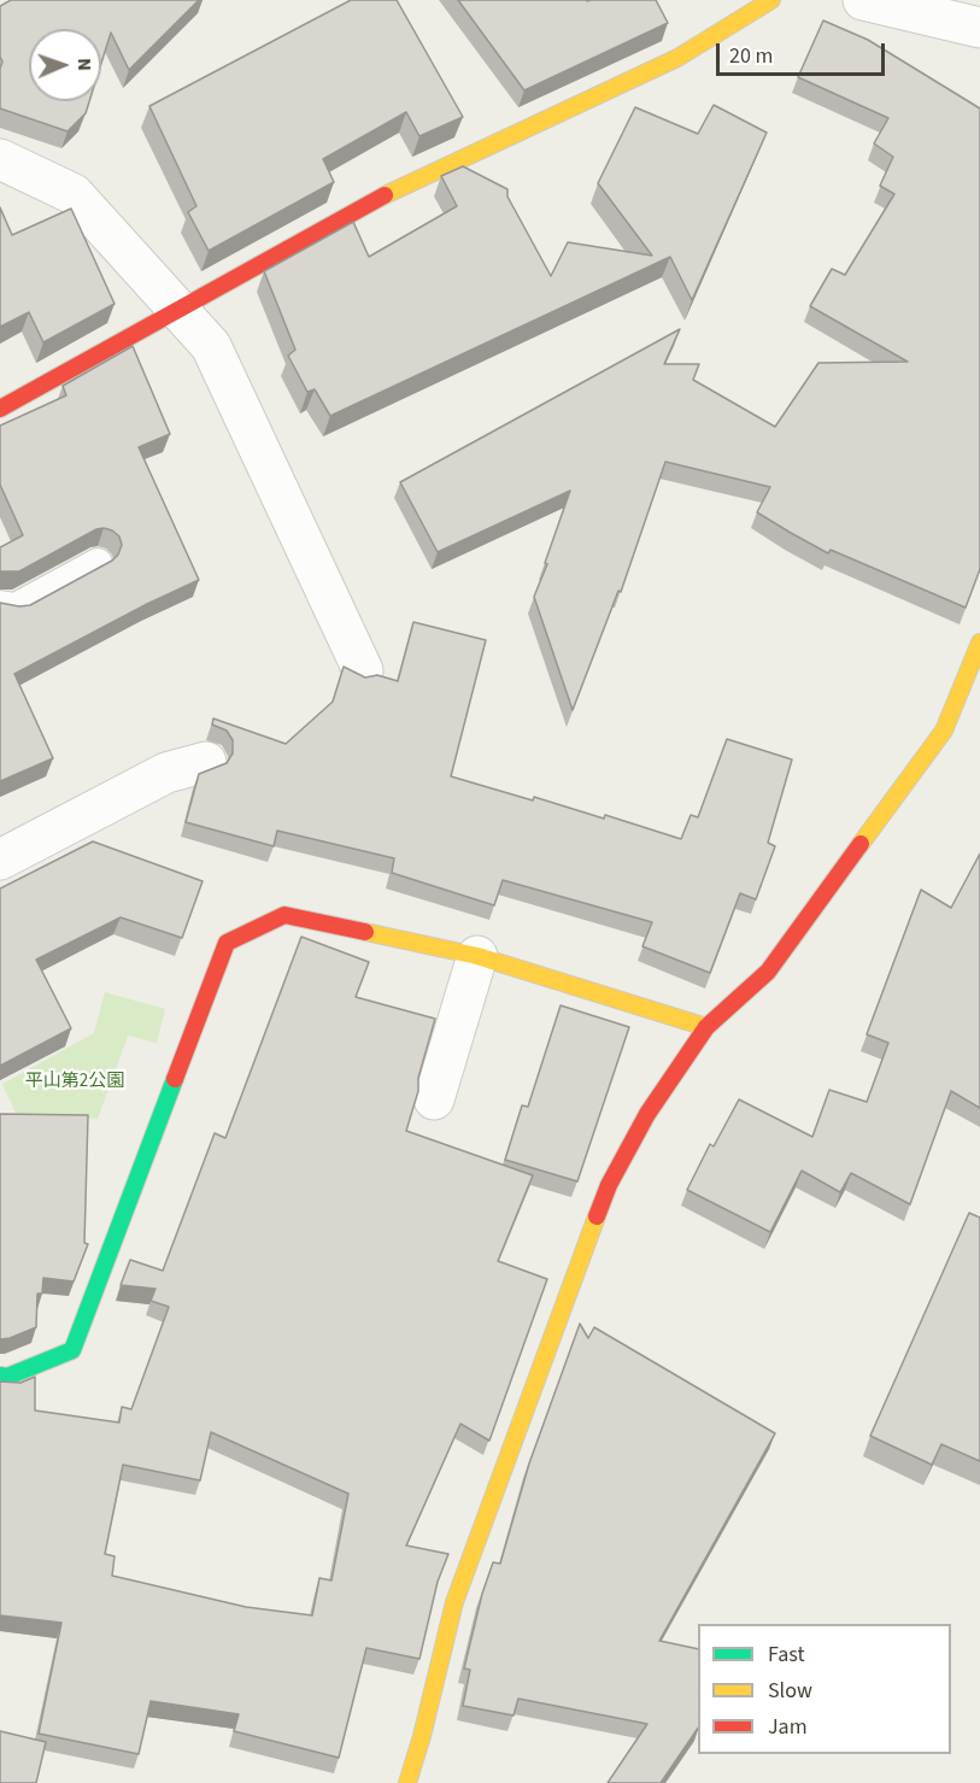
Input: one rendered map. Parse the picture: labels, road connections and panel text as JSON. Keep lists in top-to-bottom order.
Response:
{
  "parks": ["平山第2公園"],
  "legend": ["Fast", "Slow", "Jam"],
  "scale_bar": "20 m",
  "north": "right"
}
